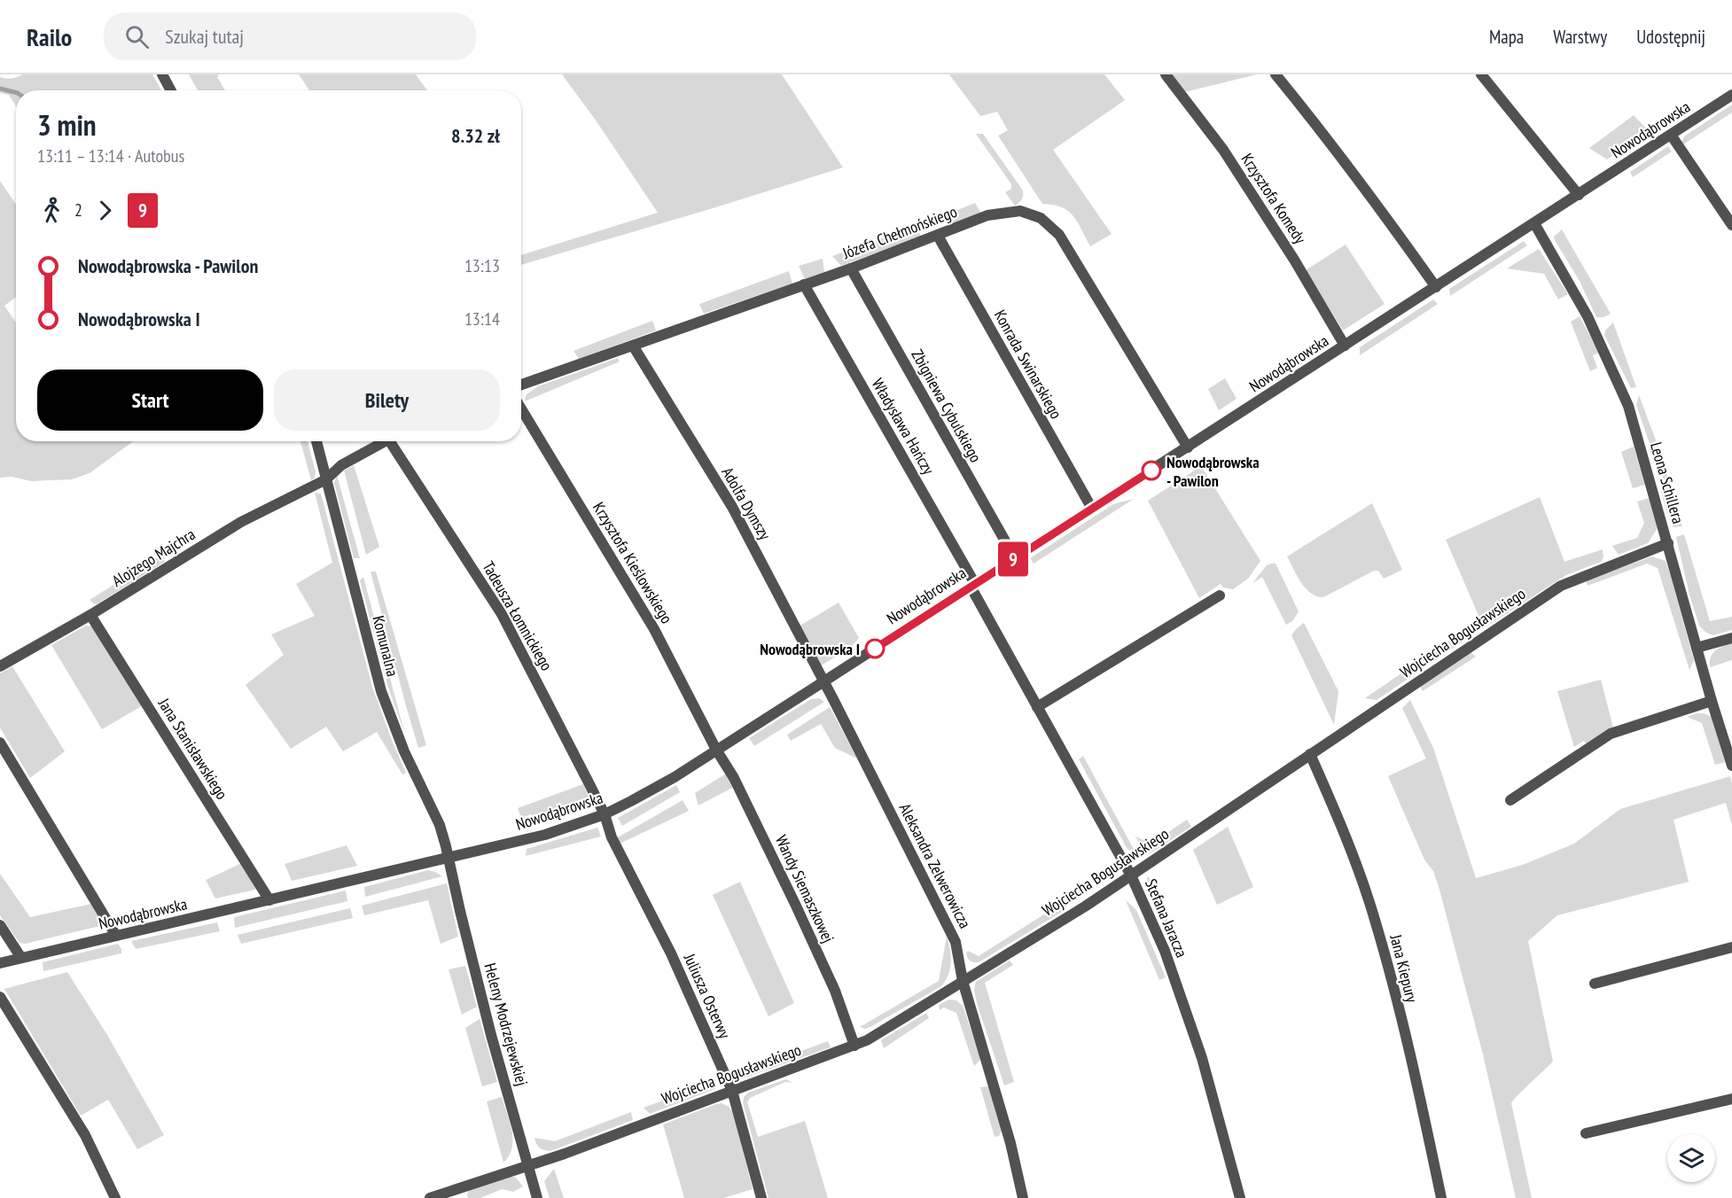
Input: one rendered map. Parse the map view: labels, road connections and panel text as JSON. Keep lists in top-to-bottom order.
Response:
{
  "streets": {
    "street": [
      "Nowodąbrowska",
      "Krzysztofa Komedy",
      "Józefa Chełmońskiego",
      "Konrada Swinarskiego",
      "Zbigniewa Cybulskiego",
      "Władysława Hańczy",
      "Leona Schillera",
      "Adolfa Dymszy",
      "Alojzego Majchra",
      "Krzysztofa Kieślowskiego",
      "Tadeusza Łomnickiego",
      "Wojciecha Bogusławskiego",
      "Komunalna",
      "Jana Stanisławskiego",
      "Aleksandra Zelwerowicza",
      "Wandy Siemaszkowej",
      "Stefana Jaracza",
      "Jana Kiepury",
      "Juliusza Osterwy",
      "Heleny Modrzejewskiej"
    ]
  },
  "crossings": [
    ["Nowodąbrowska", "Krzysztofa Komedy"],
    ["Nowodąbrowska", "Józefa Chełmońskiego"],
    ["Nowodąbrowska", "Konrada Swinarskiego"],
    ["Nowodąbrowska", "Zbigniewa Cybulskiego"],
    ["Nowodąbrowska", "Władysława Hańczy"],
    ["Nowodąbrowska", "Leona Schillera"],
    ["Nowodąbrowska", "Adolfa Dymszy"],
    ["Nowodąbrowska", "Krzysztofa Kieślowskiego"],
    ["Nowodąbrowska", "Tadeusza Łomnickiego"],
    ["Nowodąbrowska", "Komunalna"],
    ["Nowodąbrowska", "Jana Stanisławskiego"],
    ["Nowodąbrowska", "Aleksandra Zelwerowicza"],
    ["Nowodąbrowska", "Wandy Siemaszkowej"],
    ["Nowodąbrowska", "Stefana Jaracza"],
    ["Nowodąbrowska", "Juliusza Osterwy"],
    ["Nowodąbrowska", "Heleny Modrzejewskiej"],
    ["Józefa Chełmońskiego", "Konrada Swinarskiego"],
    ["Józefa Chełmońskiego", "Zbigniewa Cybulskiego"],
    ["Józefa Chełmońskiego", "Władysława Hańczy"],
    ["Józefa Chełmońskiego", "Adolfa Dymszy"],
    ["Władysława Hańczy", "Stefana Jaracza"],
    ["Leona Schillera", "Wojciecha Bogusławskiego"],
    ["Adolfa Dymszy", "Aleksandra Zelwerowicza"],
    ["Alojzego Majchra", "Komunalna"],
    ["Alojzego Majchra", "Jana Stanisławskiego"],
    ["Krzysztofa Kieślowskiego", "Wandy Siemaszkowej"],
    ["Tadeusza Łomnickiego", "Juliusza Osterwy"],
    ["Wojciecha Bogusławskiego", "Aleksandra Zelwerowicza"],
    ["Wojciecha Bogusławskiego", "Wandy Siemaszkowej"],
    ["Wojciecha Bogusławskiego", "Stefana Jaracza"],
    ["Wojciecha Bogusławskiego", "Jana Kiepury"],
    ["Wojciecha Bogusławskiego", "Juliusza Osterwy"],
    ["Wojciecha Bogusławskiego", "Heleny Modrzejewskiej"],
    ["Komunalna", "Heleny Modrzejewskiej"]
  ],
  "places": ["Nowodąbrowska - Pawilon", "Nowodąbrowska I"],
  "lines": ["bus line 9"],
  "page": {
    "header": "Railo",
    "search": "Szukaj tutaj",
    "nav": ["Mapa", "Warstwy", "Udostępnij"],
    "on_map": "9",
    "heading": ["3 min", "13:11 – 13:14 · Autobus", "8.32 zł"],
    "legs": ["2", "9"],
    "list": [
      {
        "name": "Nowodąbrowska - Pawilon",
        "value": "13:13"
      },
      {
        "name": "Nowodąbrowska I",
        "value": "13:14"
      }
    ],
    "buttons": ["Start", "Bilety"]
  }
}
